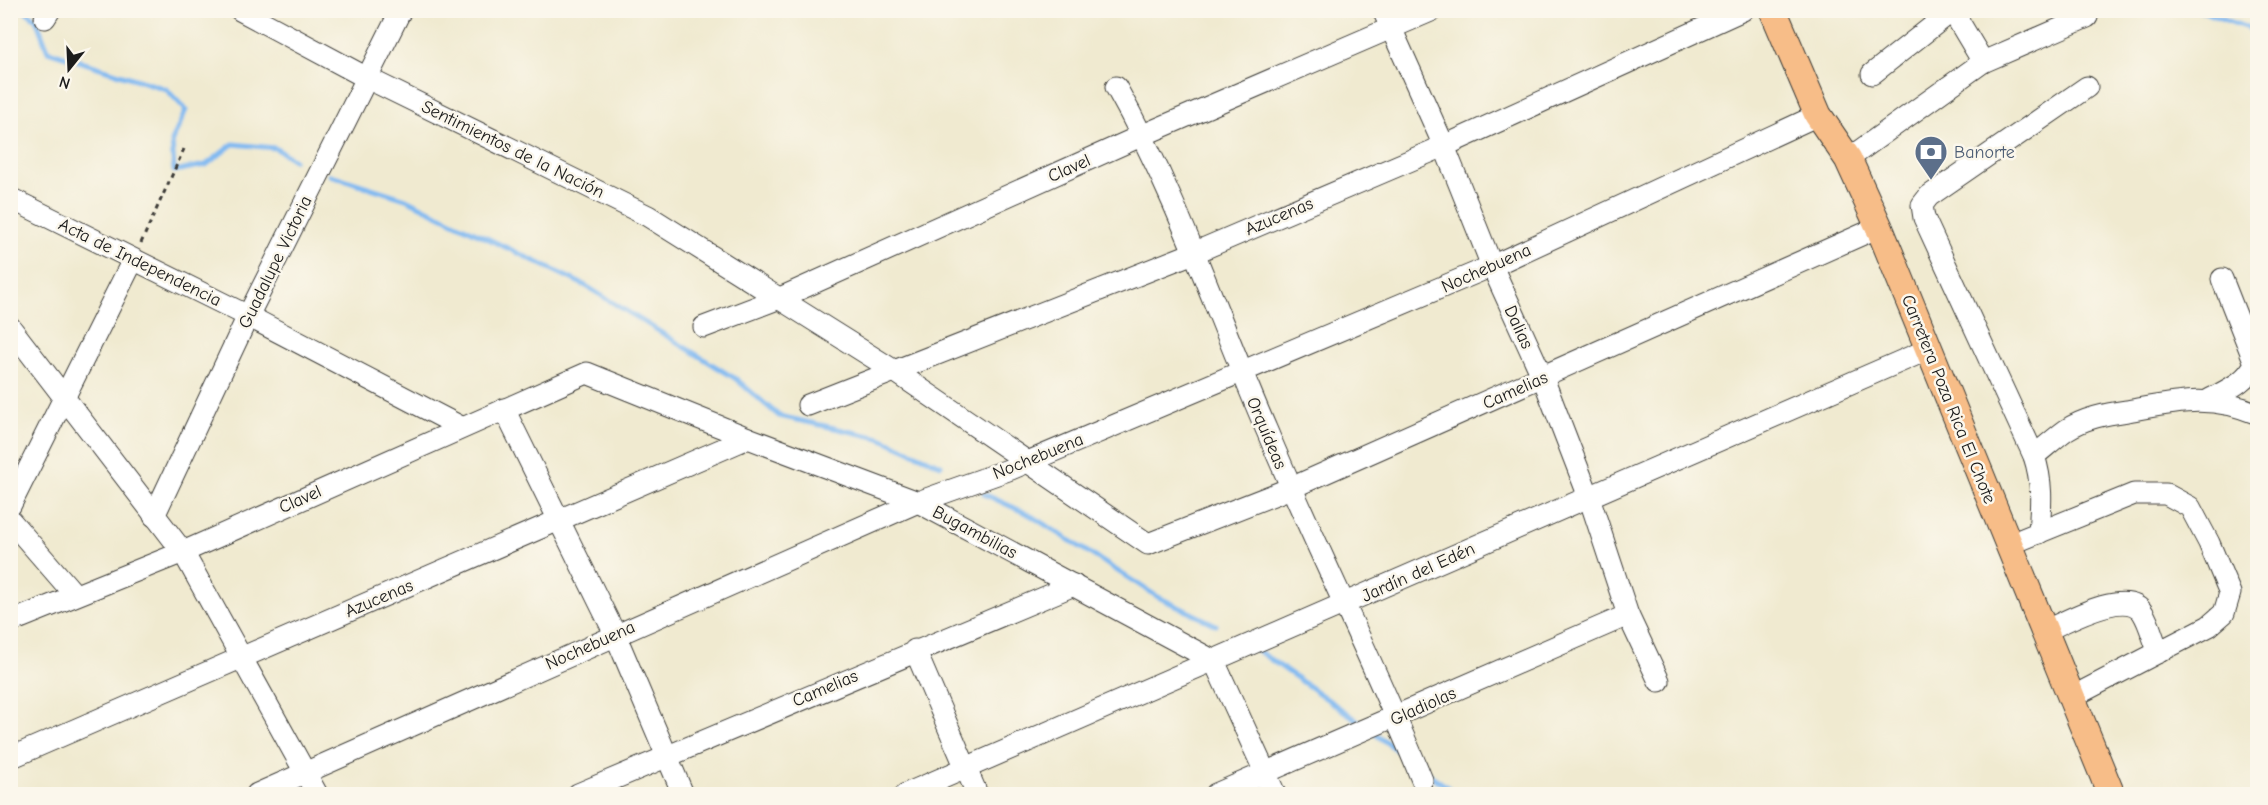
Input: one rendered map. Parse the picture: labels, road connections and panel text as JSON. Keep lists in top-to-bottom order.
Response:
{
  "streets": {
    "main road": ["Carretera Poza Rica El Chote"],
    "street": [
      "Sentimientos de la Nación",
      "Clavel",
      "Azucenas",
      "Acta de Independencia",
      "Guadalupe Victoria",
      "Nochebuena",
      "Dalias",
      "Camelias",
      "Orquídeas",
      "Bugambilias",
      "Jardín del Edén",
      "Gladiolas"
    ]
  },
  "crossings": [
    ["Sentimientos de la Nación", "Clavel"],
    ["Sentimientos de la Nación", "Azucenas"],
    ["Sentimientos de la Nación", "Guadalupe Victoria"],
    ["Sentimientos de la Nación", "Nochebuena"],
    ["Sentimientos de la Nación", "Camelias"],
    ["Clavel", "Acta de Independencia"],
    ["Clavel", "Dalias"],
    ["Clavel", "Orquídeas"],
    ["Clavel", "Bugambilias"],
    ["Azucenas", "Dalias"],
    ["Azucenas", "Orquídeas"],
    ["Azucenas", "Bugambilias"],
    ["Acta de Independencia", "Guadalupe Victoria"],
    ["Nochebuena", "Dalias"],
    ["Nochebuena", "Carretera Poza Rica El Chote"],
    ["Nochebuena", "Orquídeas"],
    ["Nochebuena", "Bugambilias"],
    ["Dalias", "Camelias"],
    ["Dalias", "Jardín del Edén"],
    ["Dalias", "Gladiolas"],
    ["Camelias", "Carretera Poza Rica El Chote"],
    ["Camelias", "Orquídeas"],
    ["Camelias", "Bugambilias"],
    ["Carretera Poza Rica El Chote", "Jardín del Edén"],
    ["Orquídeas", "Jardín del Edén"],
    ["Orquídeas", "Gladiolas"],
    ["Bugambilias", "Jardín del Edén"]
  ],
  "places": {
    "bank": ["Banorte"]
  },
  "north": "bottom"
}
